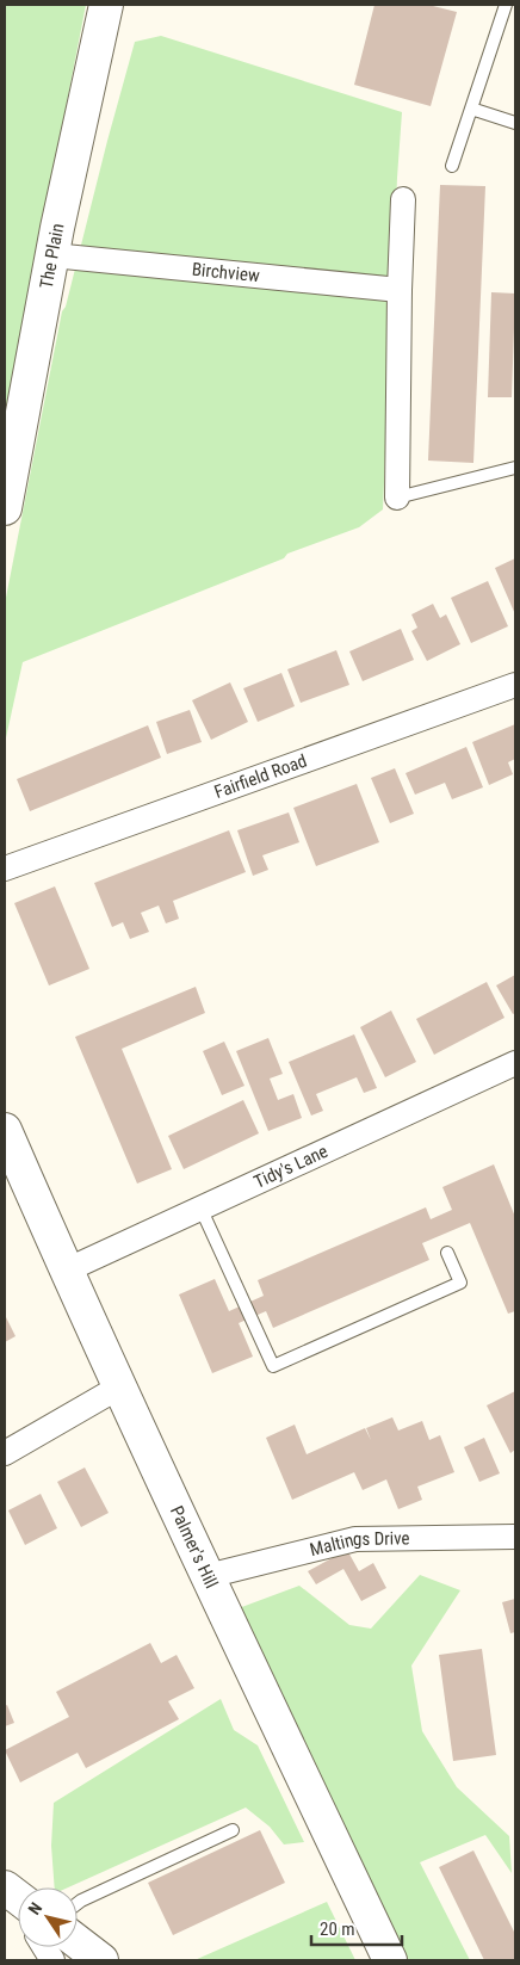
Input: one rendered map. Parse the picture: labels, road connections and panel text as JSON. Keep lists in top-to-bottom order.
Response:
{
  "streets": {
    "main road": ["The Plain", "Palmer's Hill"],
    "street": [
      "Birchview",
      "Fairfield Road",
      "Tidy's Lane",
      "Maltings Drive"
    ]
  },
  "crossings": [
    ["The Plain", "Birchview"],
    ["Tidy's Lane", "Palmer's Hill"],
    ["Maltings Drive", "Palmer's Hill"]
  ],
  "scale_bar": "20 m",
  "north": "top left"
}
